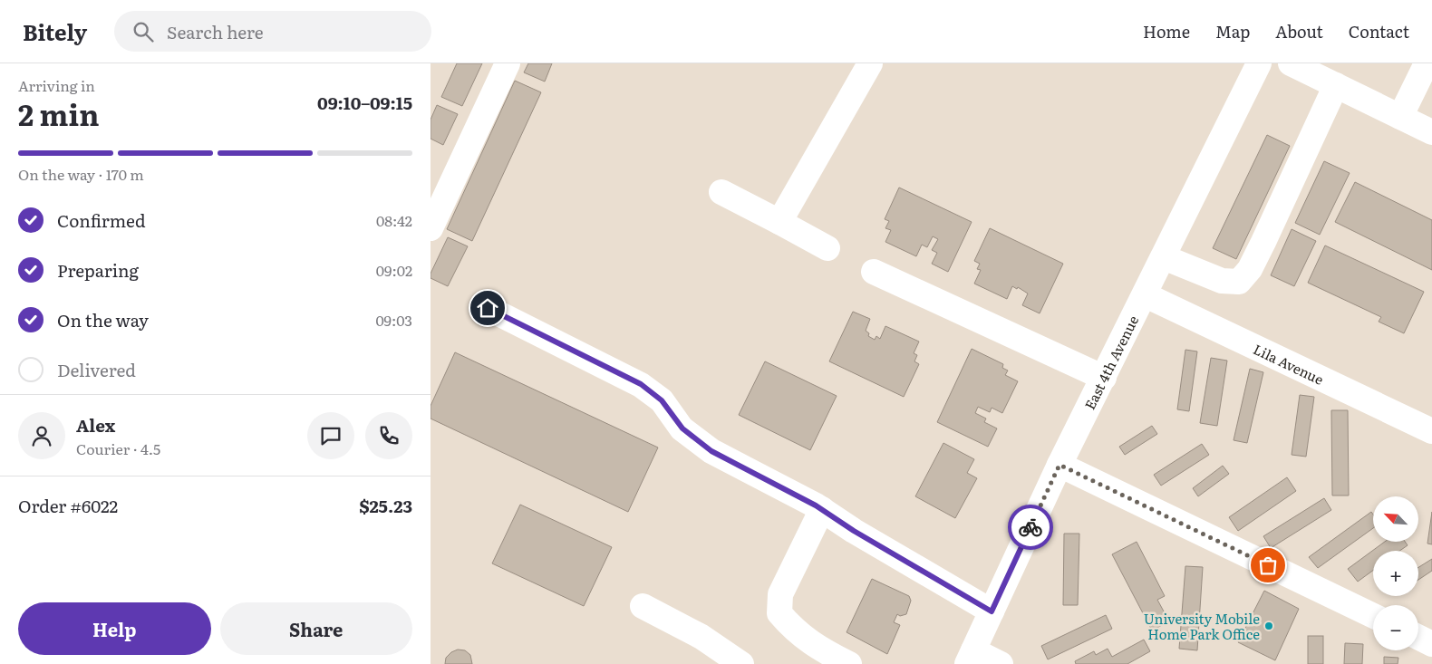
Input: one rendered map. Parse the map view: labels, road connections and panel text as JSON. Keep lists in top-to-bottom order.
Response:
{
  "streets": {
    "street": ["East 4th Avenue", "Lila Avenue"]
  },
  "crossings": [
    ["East 4th Avenue", "Lila Avenue"]
  ],
  "places": ["University Mobile Home Park Office"],
  "north": "top left",
  "page": {
    "header": "Bitely",
    "search": "Search here",
    "nav": [
      "Home",
      "Map",
      "About",
      "Contact"
    ],
    "heading": ["2 min", "Arriving in", "09:10–09:15"],
    "panel": [
      "Alex",
      "Courier · 4.5",
      "Order #6022",
      "$25.23"
    ],
    "bar": "On the way · 170 m",
    "list": [
      ["Confirmed", "08:42"],
      ["Preparing", "09:02"],
      ["On the way", "09:03"],
      "Delivered"
    ],
    "map_buttons": ["+", "−"],
    "buttons": ["Help", "Share"]
  }
}
